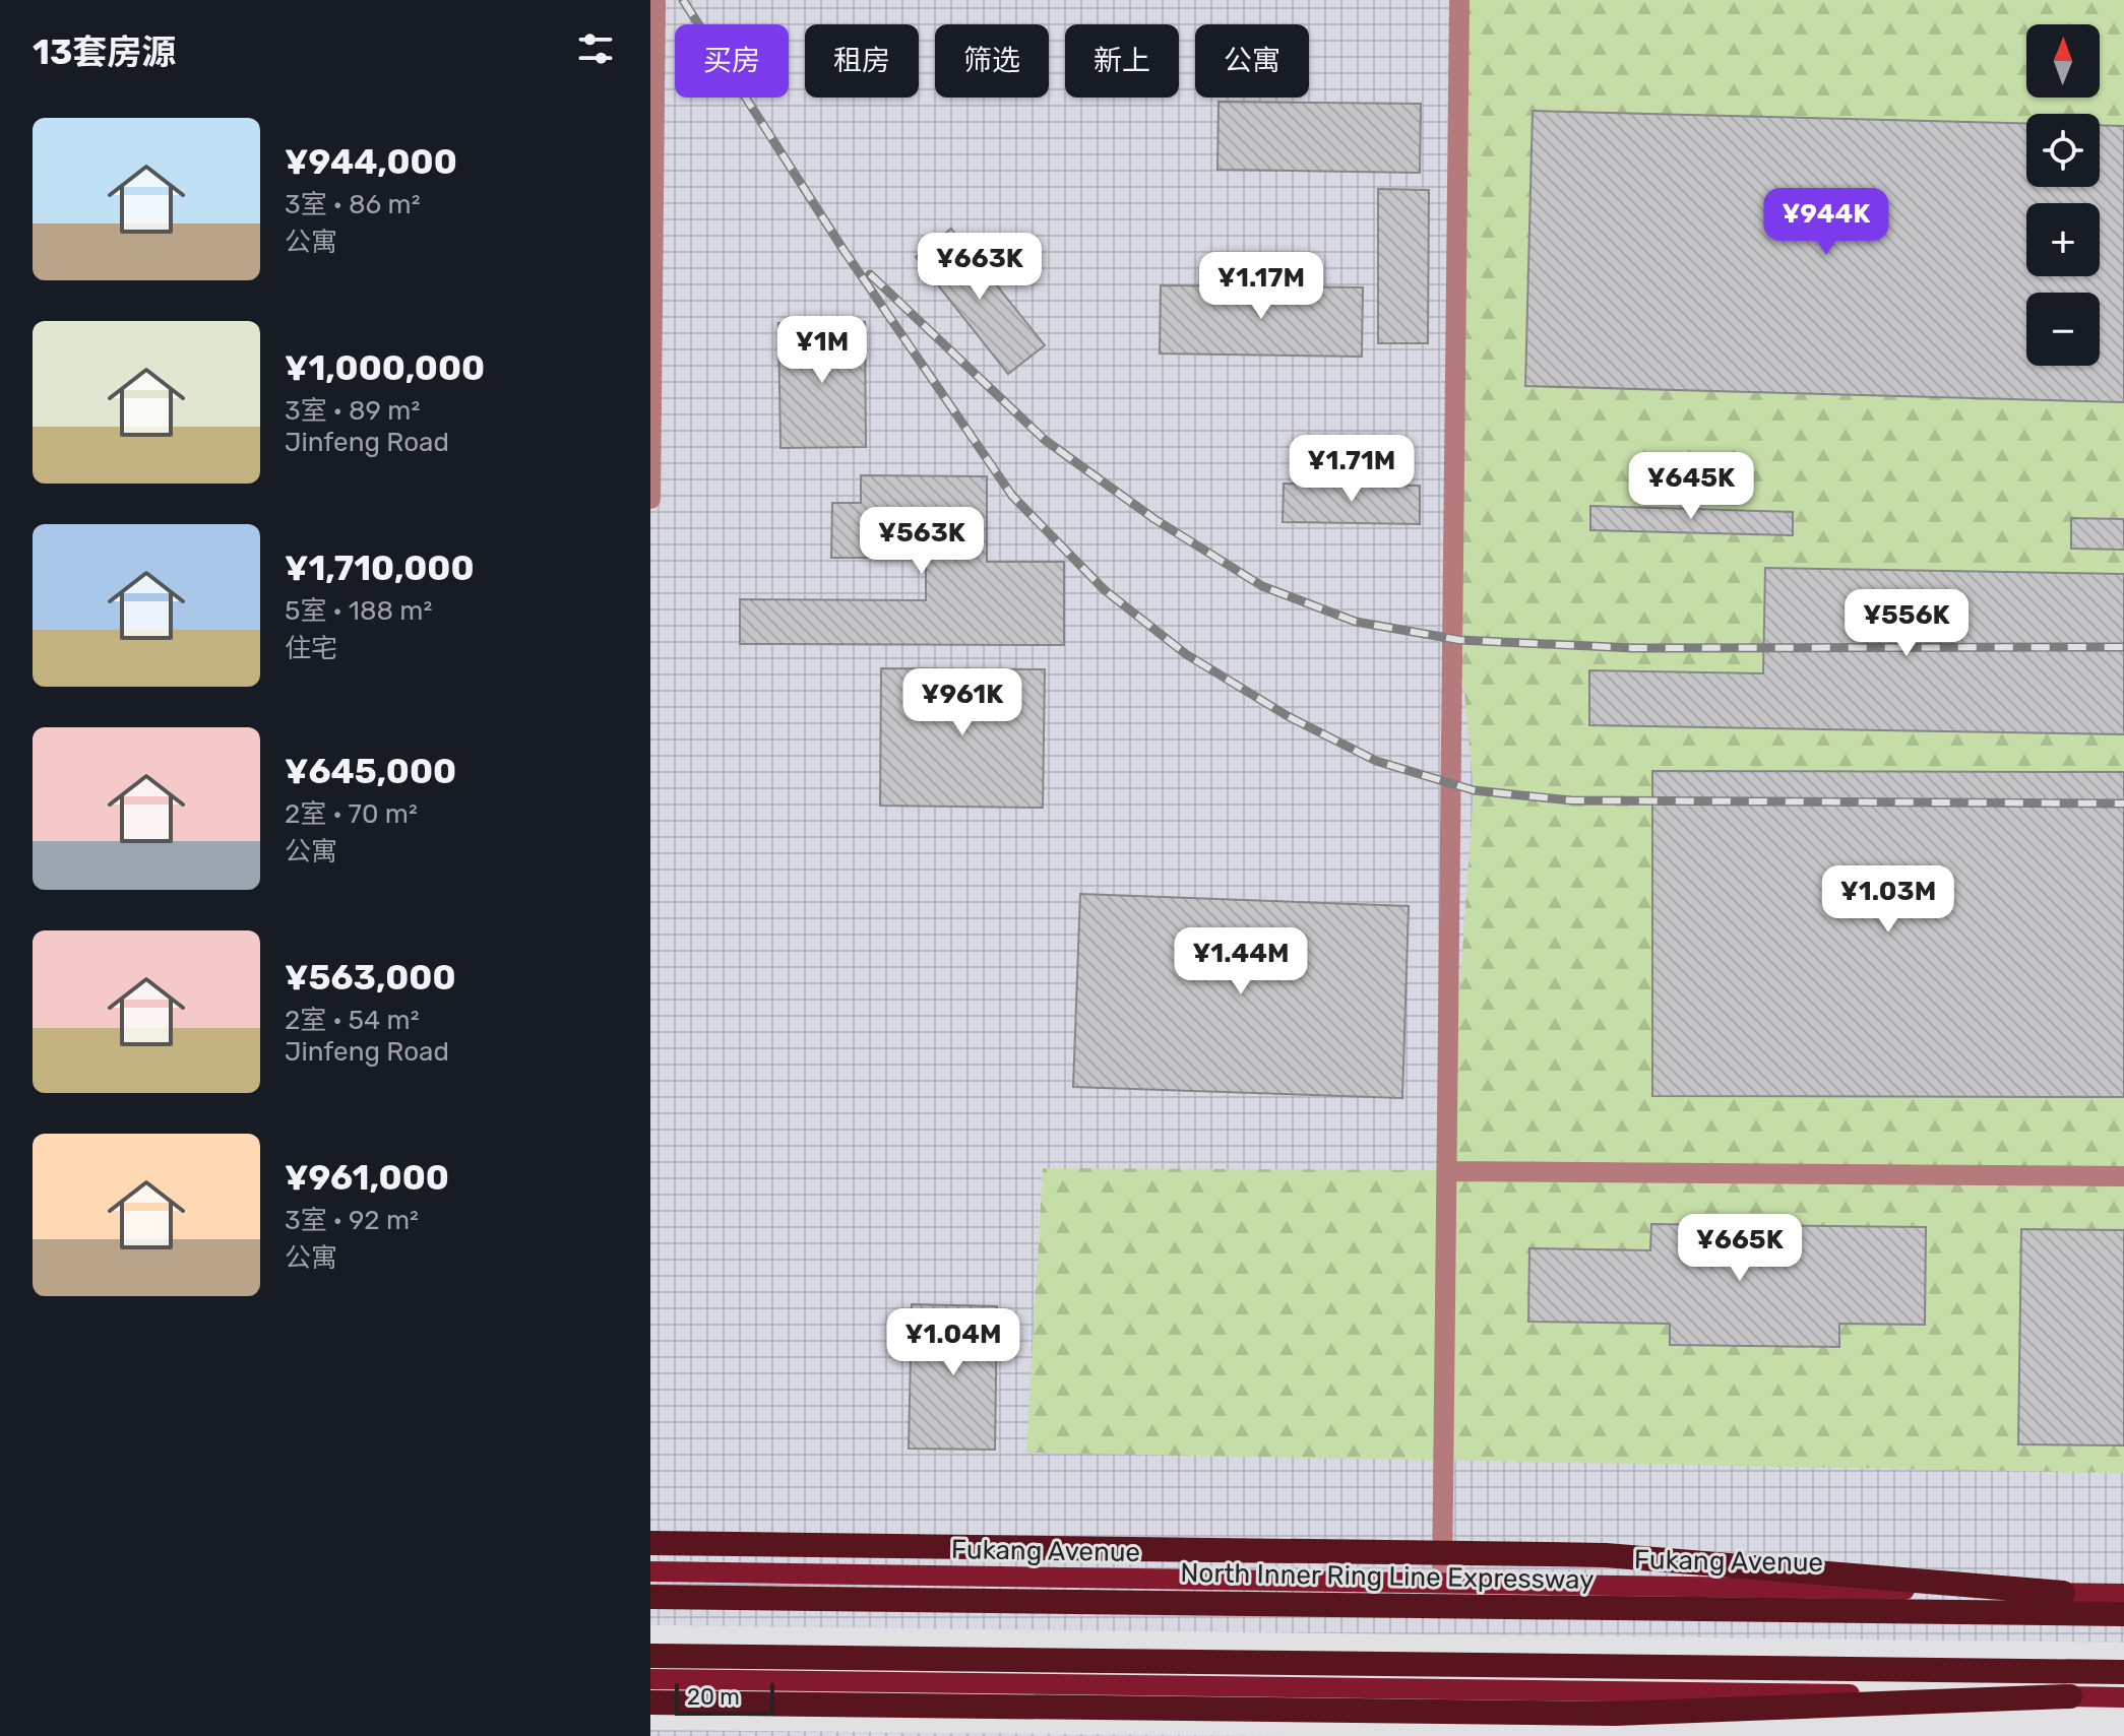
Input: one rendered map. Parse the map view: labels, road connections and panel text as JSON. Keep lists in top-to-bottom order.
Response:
{
  "streets": {
    "highway": ["North Inner Ring Line Expressway"],
    "main road": ["Fukang Avenue"]
  },
  "scale_bar": "20 m",
  "north": "top",
  "page": {
    "heading": "13套房源",
    "map_buttons": ["+", "−"],
    "chip": [
      "买房",
      "租房",
      "筛选",
      "新上",
      "公寓"
    ],
    "list": [
      {
        "name": "¥944,000",
        "note": "3室 · 86 m² · 公寓"
      },
      {
        "name": "¥1,000,000",
        "note": "3室 · 89 m² · Jinfeng Road"
      },
      {
        "name": "¥1,710,000",
        "note": "5室 · 188 m² · 住宅"
      },
      {
        "name": "¥645,000",
        "note": "2室 · 70 m² · 公寓"
      },
      {
        "name": "¥563,000",
        "note": "2室 · 54 m² · Jinfeng Road"
      },
      {
        "name": "¥961,000",
        "note": "3室 · 92 m² · 公寓"
      }
    ],
    "price": [
      "¥944K",
      "¥663K",
      "¥1.17M",
      "¥1M",
      "¥1.71M",
      "¥645K",
      "¥563K",
      "¥556K",
      "¥961K",
      "¥1.03M",
      "¥1.44M",
      "¥665K",
      "¥1.04M"
    ],
    "scale": "20 m"
  }
}
